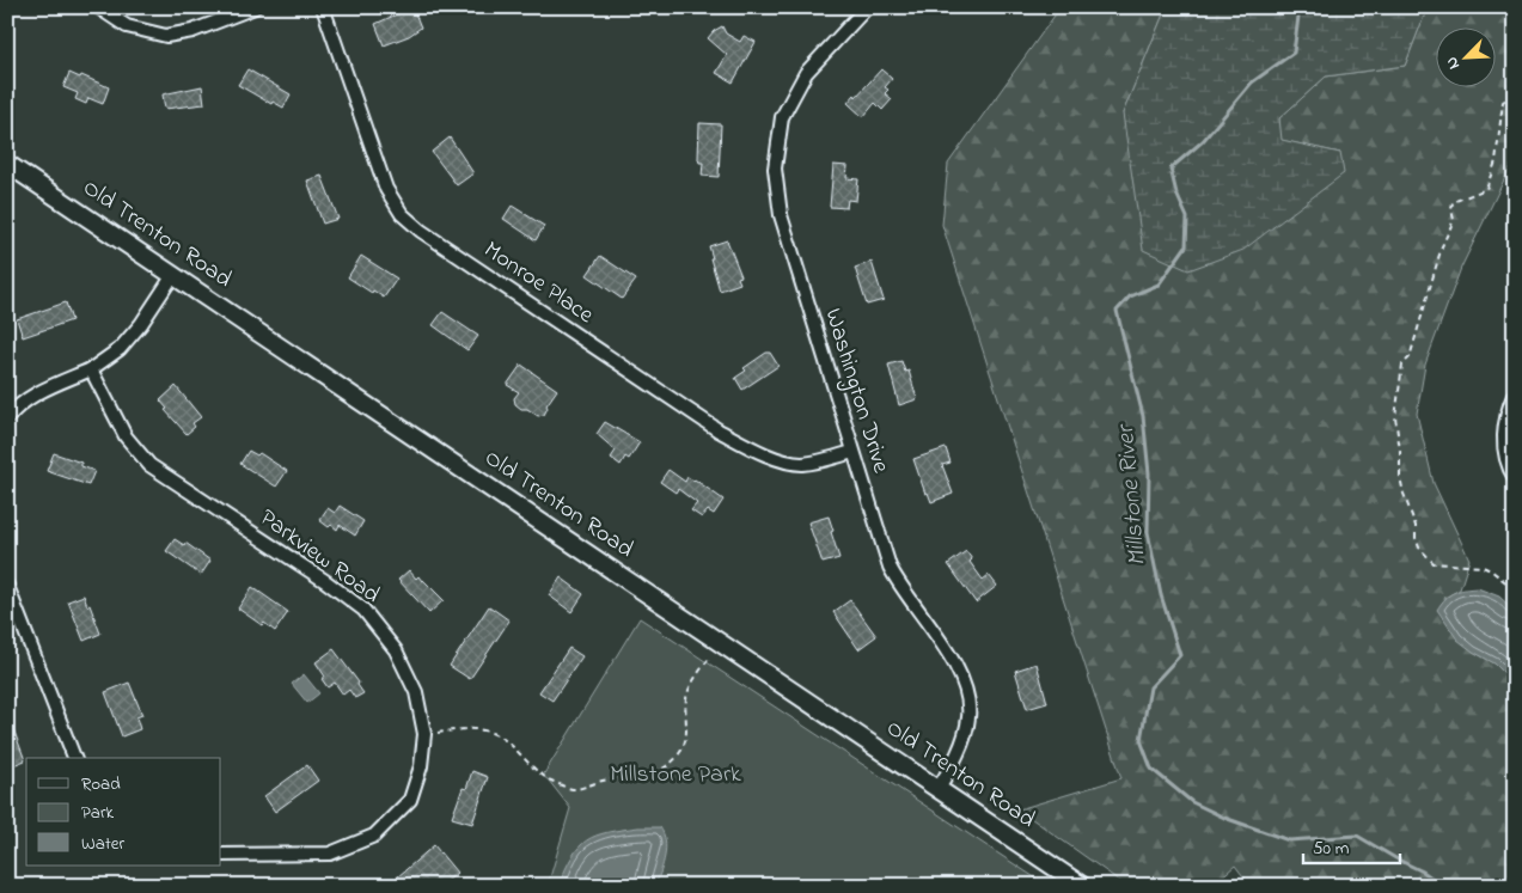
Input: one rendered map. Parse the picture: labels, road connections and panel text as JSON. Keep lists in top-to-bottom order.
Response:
{
  "streets": {
    "main road": ["Old Trenton Road"],
    "street": ["Monroe Place", "Washington Drive", "Parkview Road"]
  },
  "crossings": [
    ["Old Trenton Road", "Washington Drive"],
    ["Monroe Place", "Washington Drive"]
  ],
  "water": ["Millstone River"],
  "parks": ["Millstone Park"],
  "legend": ["Road", "Park", "Water"],
  "scale_bar": "50 m",
  "north": "bottom left"
}
